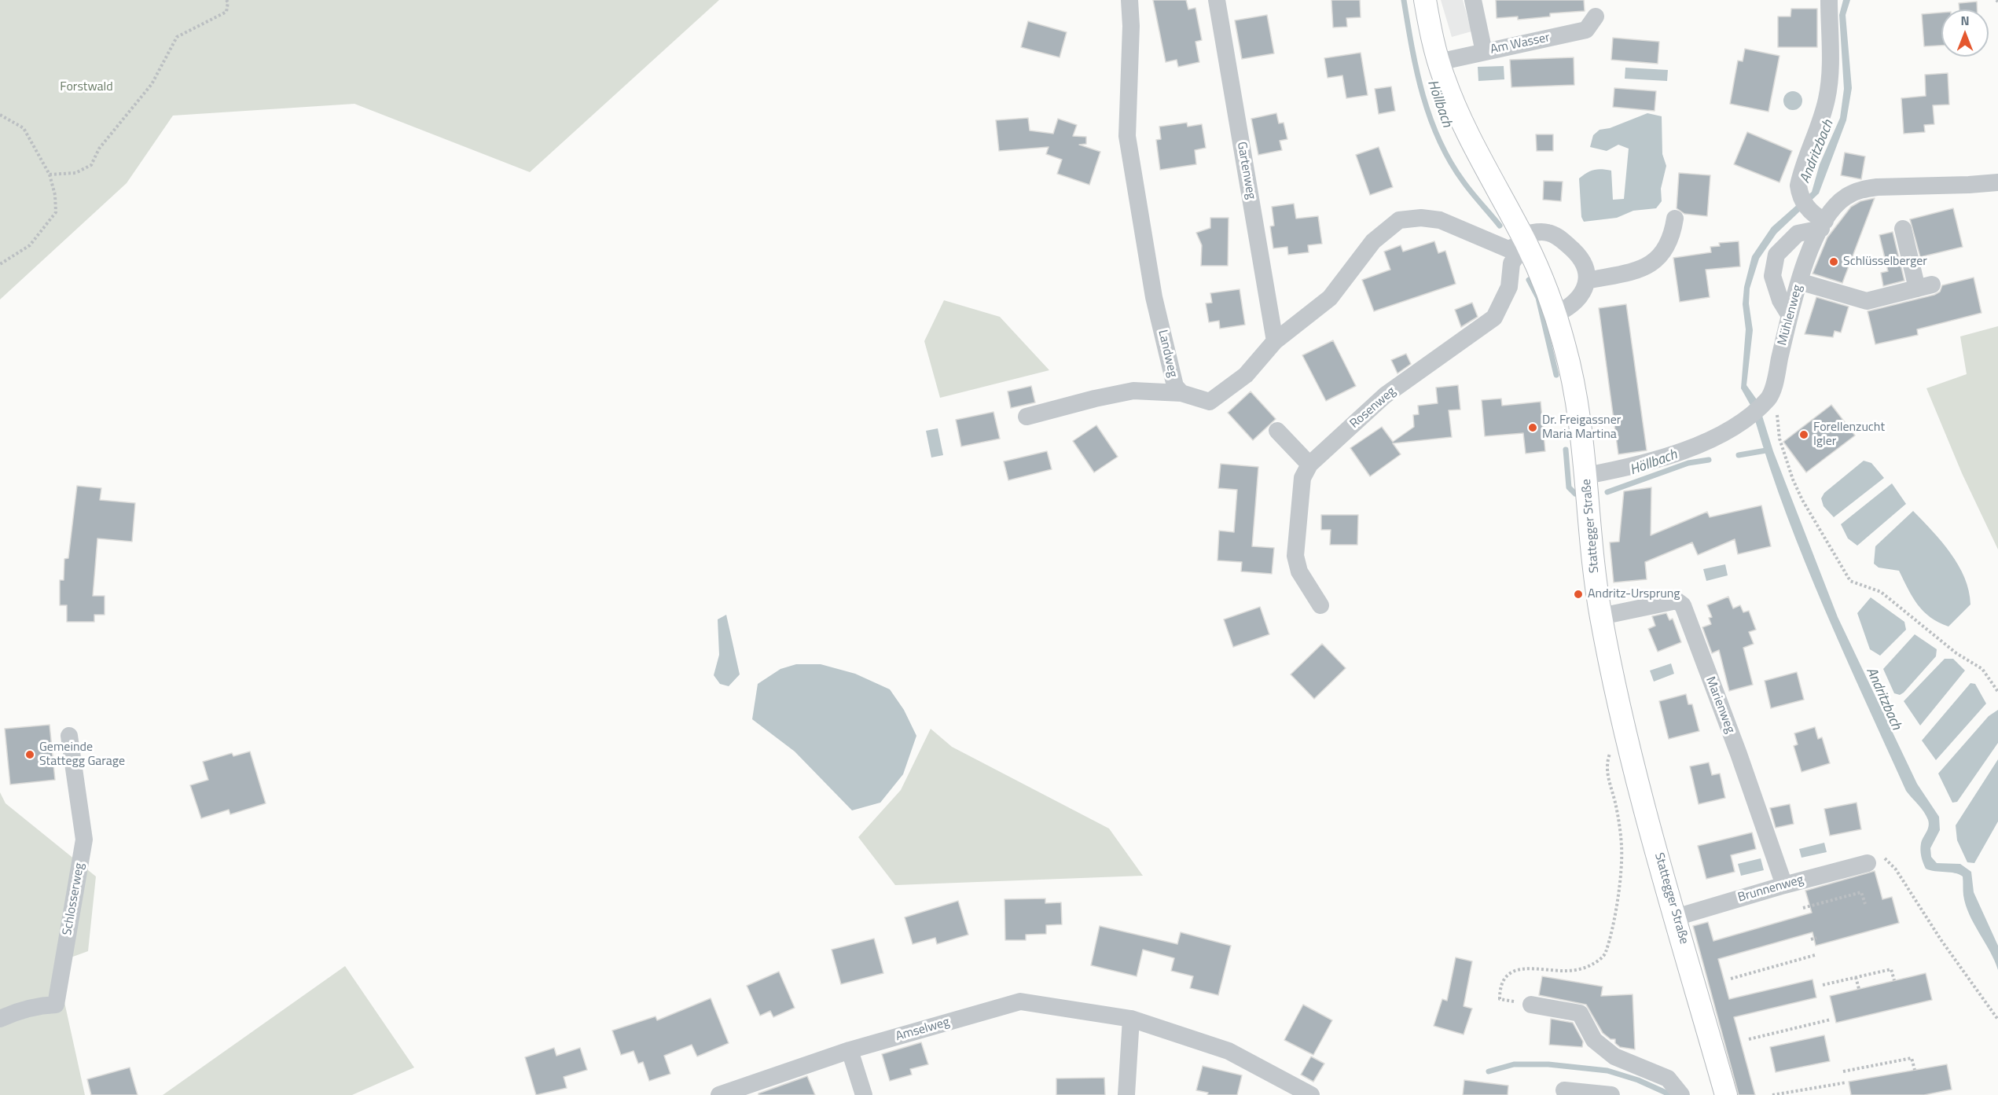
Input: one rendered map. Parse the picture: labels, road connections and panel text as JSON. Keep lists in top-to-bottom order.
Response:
{
  "streets": {
    "main road": ["Stattegger Straße"],
    "street": [
      "Am Wasser",
      "Gartenweg",
      "Mühlenweg",
      "Landweg",
      "Rosenweg",
      "Marienweg",
      "Brunnenweg",
      "Schlosserweg",
      "Amselweg"
    ]
  },
  "crossings": [
    ["Am Wasser", "Stattegger Straße"],
    ["Gartenweg", "Landweg"],
    ["Landweg", "Rosenweg"],
    ["Landweg", "Stattegger Straße"],
    ["Rosenweg", "Stattegger Straße"],
    ["Stattegger Straße", "Marienweg"],
    ["Stattegger Straße", "Brunnenweg"],
    ["Marienweg", "Brunnenweg"]
  ],
  "water": ["Höllbach", "Andritzbach"],
  "parks": ["Forstwald"],
  "places": [
    "Schlüsselberger",
    "Dr. Freigassner Maria Martina",
    "Forellenzucht Igler",
    "Andritz-Ursprung",
    "Gemeinde Stattegg Garage"
  ],
  "north": "top"
}
